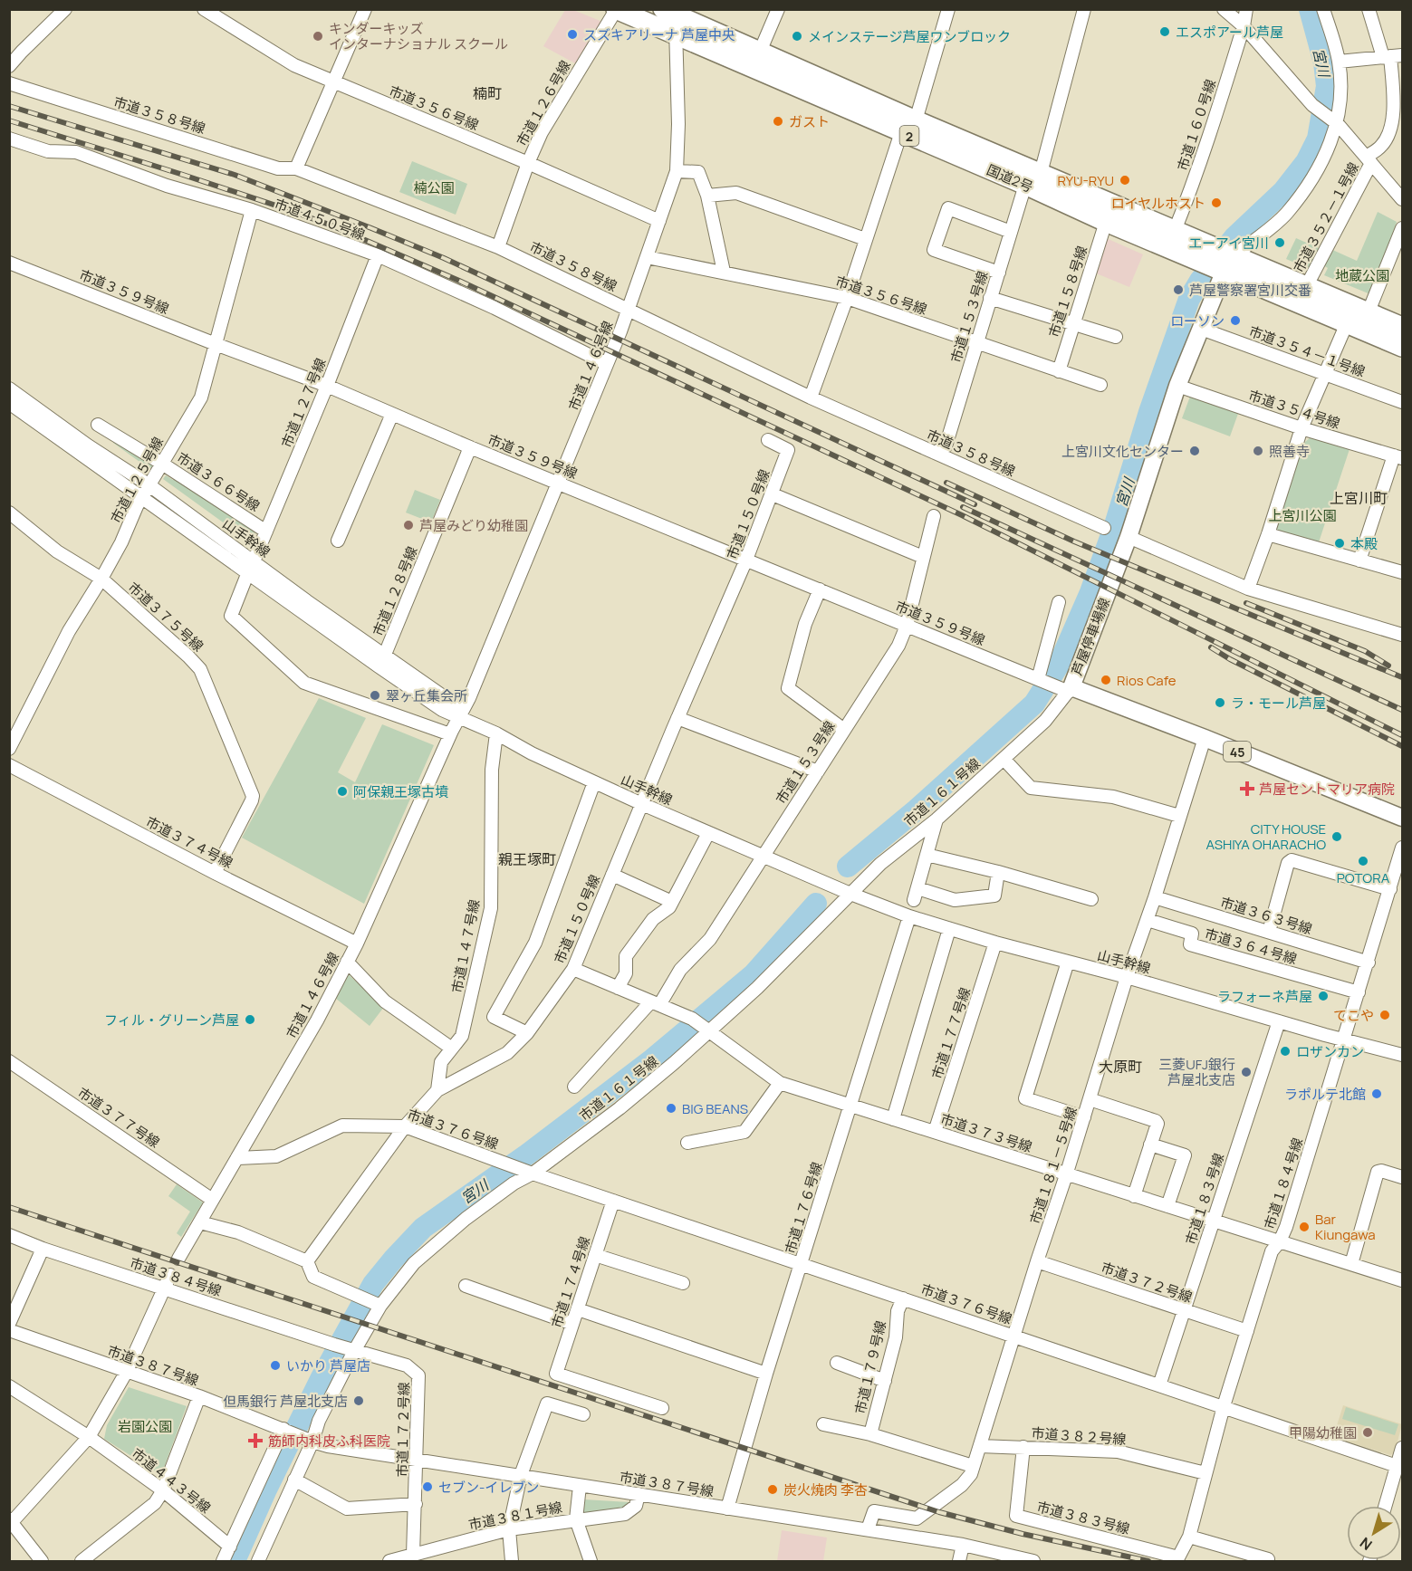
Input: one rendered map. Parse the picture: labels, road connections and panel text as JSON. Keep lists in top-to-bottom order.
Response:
{
  "streets": {
    "highway": ["2", "国道2号"],
    "main road": ["芦屋停車場線", "45"],
    "street": [
      "市道１２６号線",
      "市道３５６号線",
      "市道３５８号線",
      "市道１６０号線",
      "市道３５２－１号線",
      "市道４５０号線",
      "市道３５９号線",
      "市道１５８号線",
      "市道１５３号線",
      "市道３５４－１号線",
      "市道１４６号線",
      "市道１２７号線",
      "市道３５４号線",
      "市道１２５号線",
      "市道３６６号線",
      "市道１５０号線",
      "山手幹線",
      "市道１２８号線",
      "市道３７５号線",
      "市道１６１号線",
      "市道３７４号線",
      "市道３６３号線",
      "市道１４７号線",
      "市道３６４号線",
      "市道１７７号線",
      "市道３７７号線",
      "市道３７６号線",
      "市道３７３号線",
      "市道１８１－５号線",
      "市道１８４号線",
      "市道１８３号線",
      "市道１７６号線",
      "市道３８４号線",
      "市道１７４号線",
      "市道３７２号線",
      "市道３８７号線",
      "市道１７９号線",
      "市道１７２号線",
      "市道３８２号線",
      "市道４４３号線",
      "市道３８１号線",
      "市道３８３号線"
    ]
  },
  "crossings": [
    ["市道１２６号線", "市道３５６号線"],
    ["市道１２６号線", "市道３５８号線"],
    ["市道１２６号線", "国道2号"],
    ["市道３５６号線", "市道１５８号線"],
    ["市道３５６号線", "市道１５３号線"],
    ["市道３５６号線", "市道１４６号線"],
    ["市道３５８号線", "市道１５３号線"],
    ["市道３５８号線", "市道１４６号線"],
    ["市道１６０号線", "国道2号"],
    ["国道2号", "市道３５２－１号線"],
    ["国道2号", "市道１５８号線"],
    ["国道2号", "市道１５３号線"],
    ["国道2号", "市道１４６号線"],
    ["国道2号", "芦屋停車場線"],
    ["市道４５０号線", "市道１４６号線"],
    ["市道４５０号線", "市道１２７号線"],
    ["市道４５０号線", "市道１２５号線"],
    ["市道３５９号線", "市道１５３号線"],
    ["市道３５９号線", "市道１４６号線"],
    ["市道３５９号線", "市道１２７号線"],
    ["市道３５９号線", "市道１２５号線"],
    ["市道３５９号線", "市道１５０号線"],
    ["市道３５９号線", "市道１２８号線"],
    ["市道３５９号線", "芦屋停車場線"],
    ["市道３５９号線", "市道１６１号線"],
    ["市道１５３号線", "山手幹線"],
    ["市道１５３号線", "市道３７３号線"],
    ["市道３５４－１号線", "芦屋停車場線"],
    ["市道１４６号線", "市道１２７号線"],
    ["市道１４６号線", "山手幹線"],
    ["市道１４６号線", "市道３７４号線"],
    ["市道１４６号線", "市道３７７号線"],
    ["市道１４６号線", "市道３７６号線"],
    ["市道１２７号線", "市道３６６号線"],
    ["市道１２７号線", "山手幹線"],
    ["市道３５４号線", "芦屋停車場線"],
    ["市道１２５号線", "市道３６６号線"],
    ["市道１２５号線", "山手幹線"],
    ["市道１２５号線", "市道３７５号線"],
    ["市道１５０号線", "山手幹線"],
    ["市道１５０号線", "市道１４７号線"],
    ["市道１５０号線", "市道３７６号線"],
    ["市道１５０号線", "市道３７３号線"],
    ["山手幹線", "市道１２８号線"],
    ["山手幹線", "市道１６１号線"],
    ["山手幹線", "市道１４７号線"],
    ["山手幹線", "市道１７７号線"],
    ["山手幹線", "市道１８１－５号線"],
    ["山手幹線", "市道１８４号線"],
    ["山手幹線", "市道１８３号線"],
    ["山手幹線", "市道１７６号線"],
    ["市道３７５号線", "市道３７４号線"],
    ["芦屋停車場線", "市道１６１号線"],
    ["芦屋停車場線", "市道１８１－５号線"],
    ["市道１６１号線", "市道３７６号線"],
    ["市道１６１号線", "市道３７３号線"],
    ["市道１６１号線", "市道３８４号線"],
    ["市道１６１号線", "市道３８７号線"],
    ["市道１６１号線", "市道１７２号線"],
    ["市道３６３号線", "市道１８１－５号線"],
    ["市道３６３号線", "市道１８４号線"],
    ["市道３６４号線", "市道１８１－５号線"],
    ["市道３６４号線", "市道１８４号線"],
    ["市道１７７号線", "市道３７３号線"],
    ["市道３７６号線", "市道１８１－５号線"],
    ["市道３７６号線", "市道１８４号線"],
    ["市道３７６号線", "市道１８３号線"],
    ["市道３７６号線", "市道１７６号線"],
    ["市道３７６号線", "市道１７４号線"],
    ["市道３７６号線", "市道１７９号線"],
    ["市道３７３号線", "市道１８１－５号線"],
    ["市道３７３号線", "市道１８４号線"],
    ["市道３７３号線", "市道１８３号線"],
    ["市道３７３号線", "市道１７６号線"],
    ["市道１８１－５号線", "市道３７２号線"],
    ["市道１８１－５号線", "市道３８７号線"],
    ["市道１８１－５号線", "市道１７９号線"],
    ["市道１８１－５号線", "市道３８２号線"],
    ["市道１８４号線", "市道３７２号線"],
    ["市道１８４号線", "市道３８２号線"],
    ["市道１８４号線", "市道３８３号線"],
    ["市道１８３号線", "市道３７２号線"],
    ["市道１７６号線", "市道３８７号線"],
    ["市道３８４号線", "市道１７２号線"],
    ["市道３８７号線", "市道１７２号線"],
    ["市道３８７号線", "市道３８１号線"],
    ["市道１７２号線", "市道３８１号線"],
    ["市道３８２号線", "市道３８３号線"]
  ],
  "districts": [
    "楠町",
    "上宮川町",
    "親王塚町",
    "大原町"
  ],
  "water": ["宮川"],
  "parks": [
    "楠公園",
    "地蔵公園",
    "上宮川公園",
    "岩園公園"
  ],
  "places": {
    "other": [
      "エスポアール芦屋",
      "スズキアリーナ 芦屋中央",
      "キンダーキッズ インターナショナル スクール",
      "メインステージ芦屋ワンブロック",
      "ガスト",
      "RYU-RYU",
      "ロイヤルホスト",
      "エーアイ宮川",
      "芦屋警察署宮川交番",
      "ローソン",
      "上宮川文化センター",
      "照善寺",
      "芦屋みどり幼稚園",
      "本殿",
      "Rios Cafe",
      "翠ヶ丘集会所",
      "ラ・モール芦屋",
      "阿保親王塚古墳",
      "CITY HOUSE ASHIYA OHARACHO",
      "POTORA",
      "ラフォーネ芦屋",
      "てこや",
      "フィル・グリーン芦屋",
      "ロザンカン",
      "三菱UFJ銀行 芦屋北支店",
      "ラポルテ北館",
      "BIG BEANS",
      "Bar Kiungawa",
      "いかり 芦屋店",
      "但馬銀行 芦屋北支店",
      "甲陽幼稚園",
      "セブン-イレブン",
      "炭火焼肉 李杏"
    ],
    "health": ["芦屋セントマリア病院", "筋師内科皮ふ科医院"]
  },
  "north": "bottom left"
}
